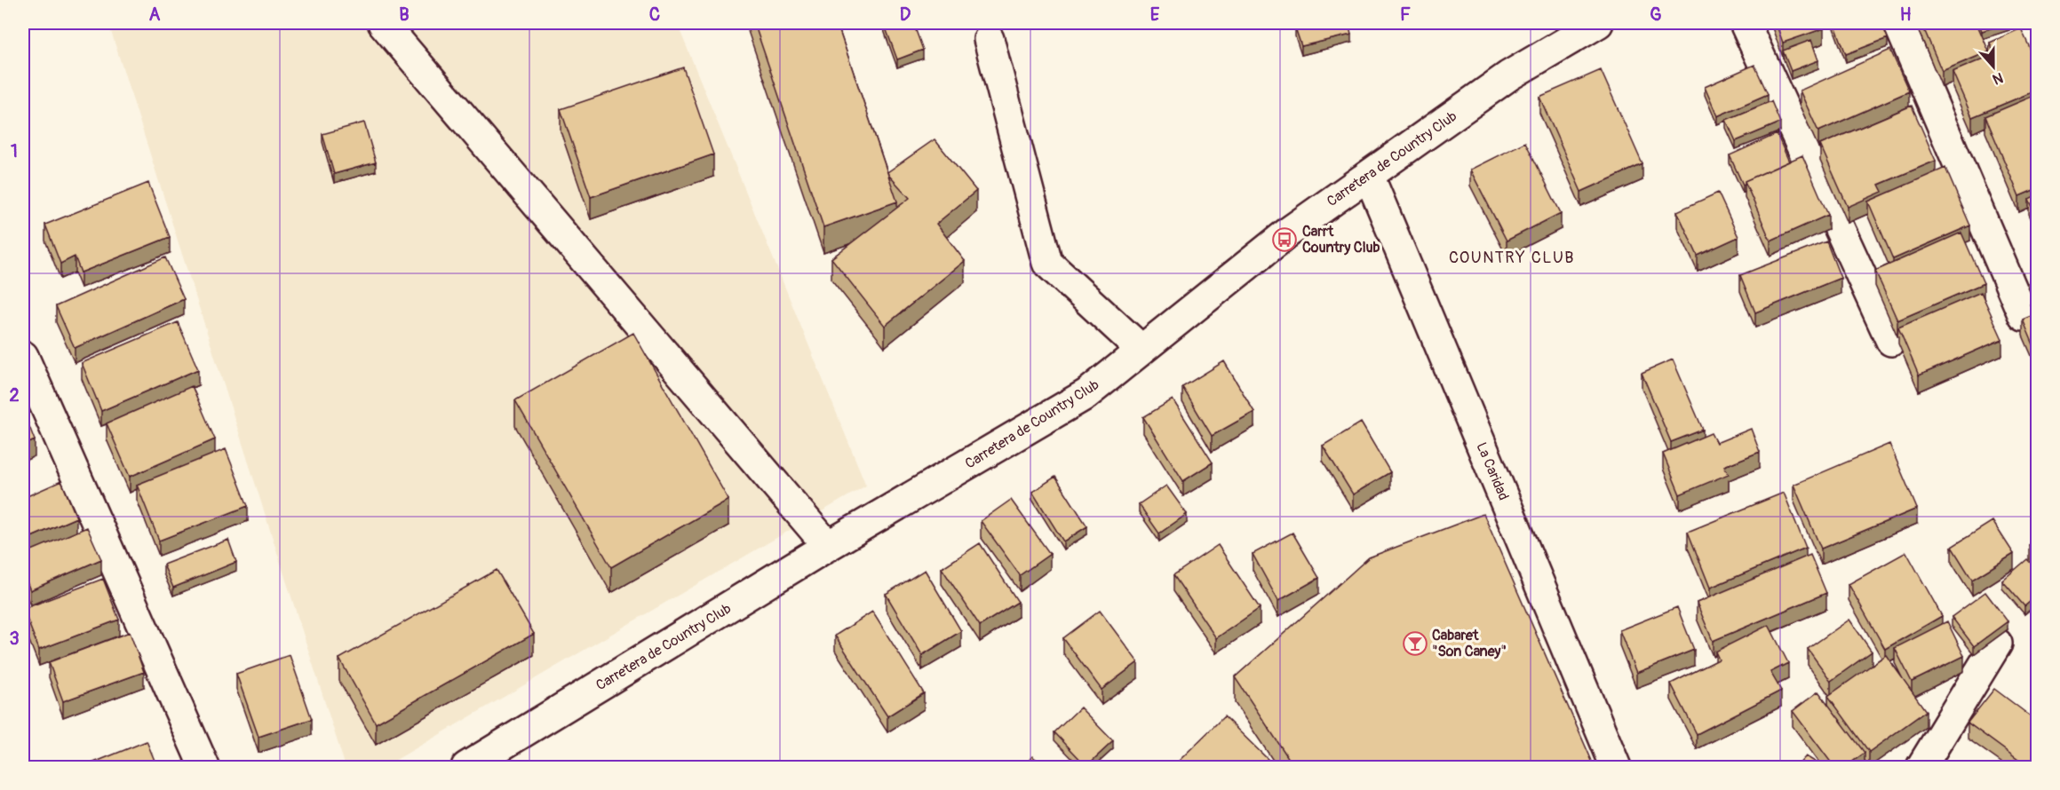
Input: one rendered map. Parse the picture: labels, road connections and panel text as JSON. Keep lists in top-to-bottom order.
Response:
{
  "streets": {
    "street": ["Carretera de Country Club", "La Caridad"]
  },
  "crossings": [
    ["Carretera de Country Club", "La Caridad"]
  ],
  "districts": ["COUNTRY CLUB"],
  "places": {
    "bus stop": ["Carrt Country Club"],
    "bar": ["Cabaret \"Son Caney\""]
  },
  "north": "bottom",
  "grid": {
    "columns": [
      "A",
      "B",
      "C",
      "D",
      "E",
      "F",
      "G",
      "H"
    ],
    "rows": ["1", "2", "3"]
  }
}
